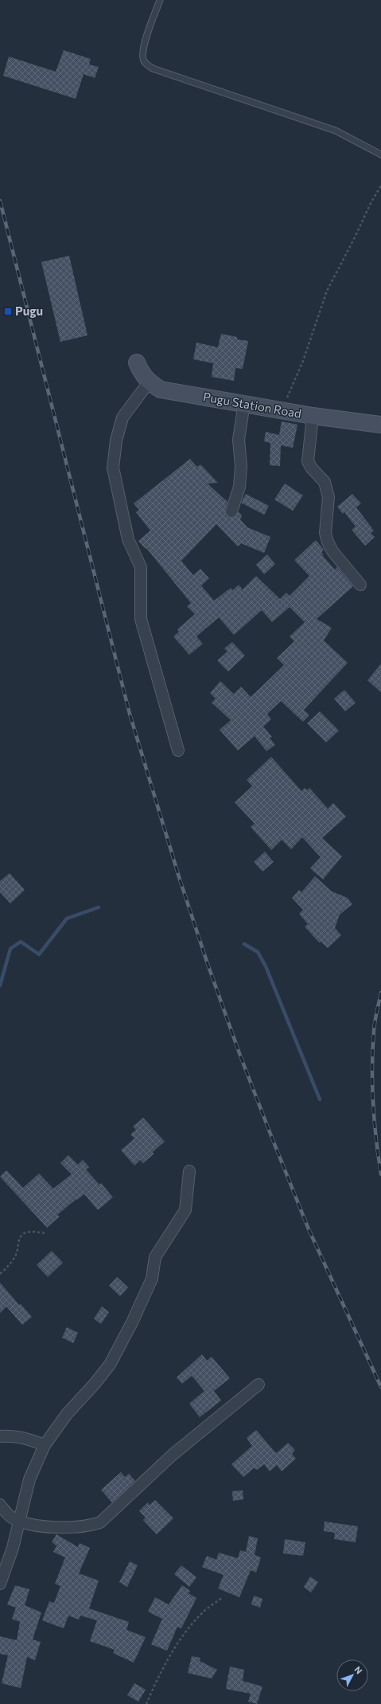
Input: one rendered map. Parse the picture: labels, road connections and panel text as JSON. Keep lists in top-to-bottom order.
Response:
{
  "streets": {
    "street": ["Pugu Station Road"]
  },
  "places": {
    "transit": ["Pugu"]
  },
  "north": "top right"
}
